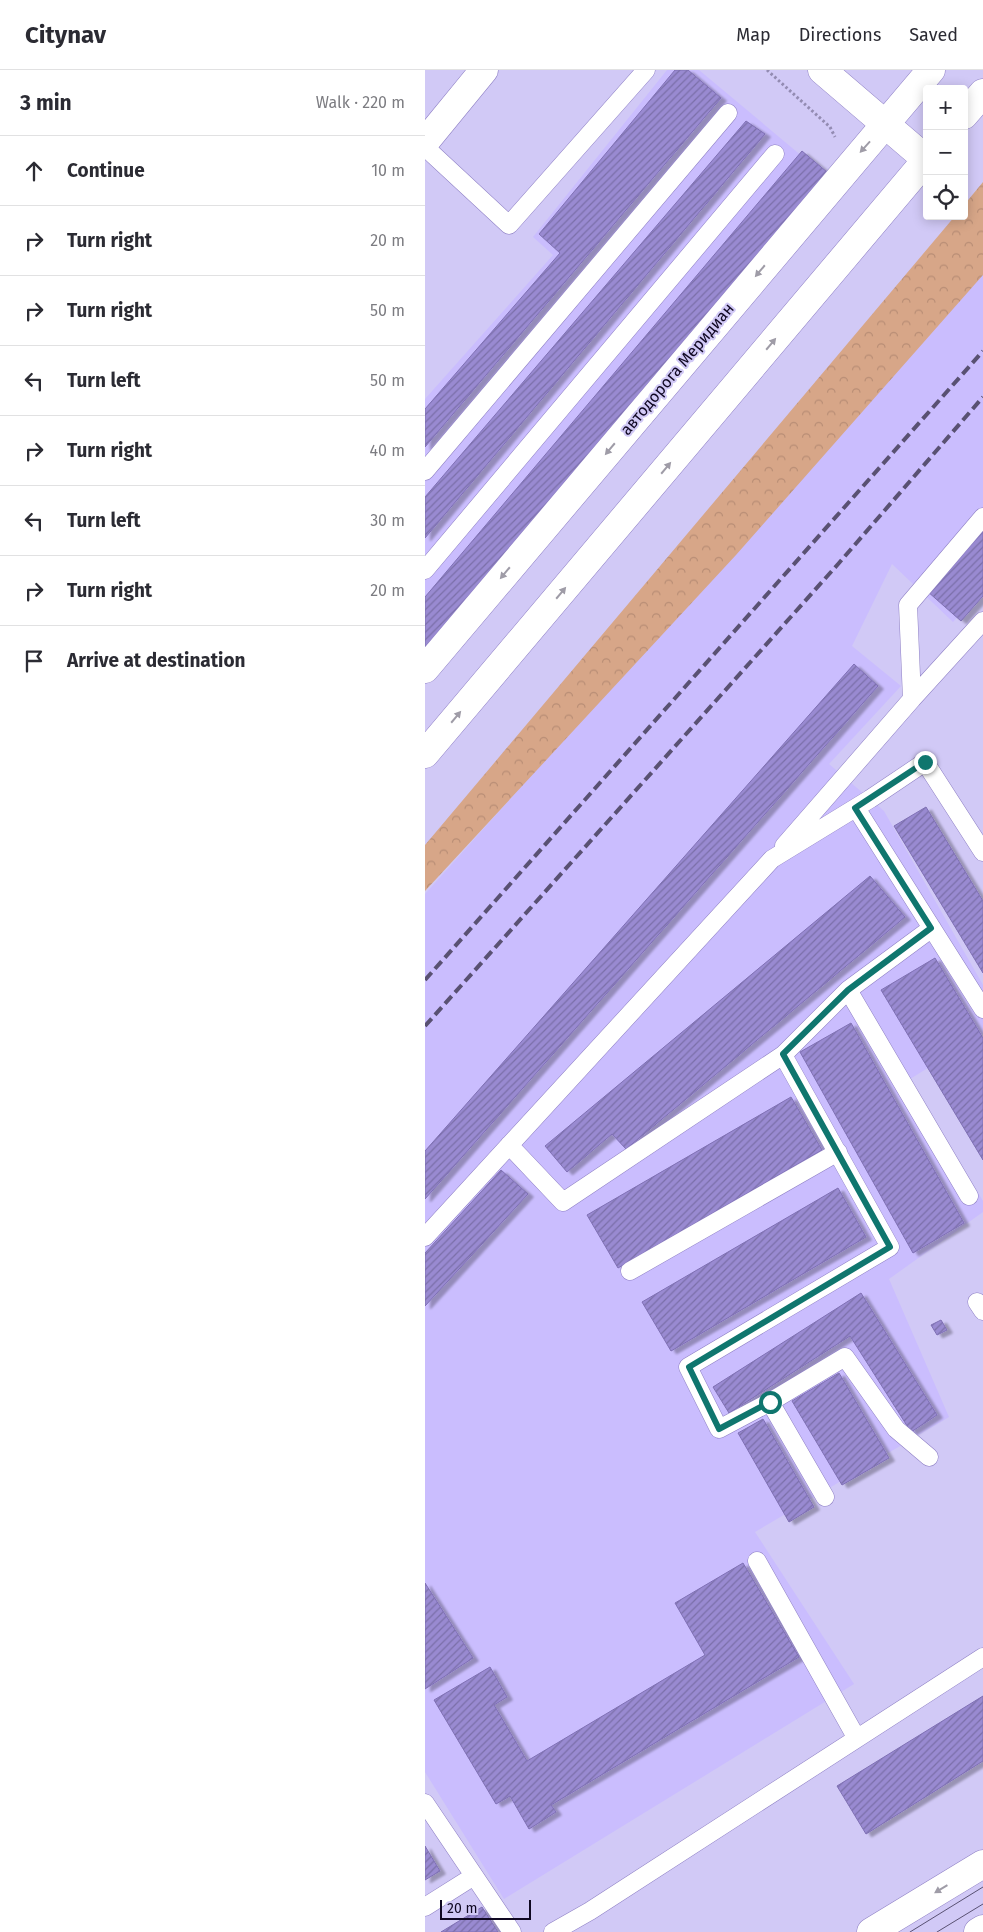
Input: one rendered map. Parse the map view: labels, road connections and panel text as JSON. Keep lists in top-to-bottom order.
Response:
{
  "streets": {
    "main road": ["автодорога Меридиан"]
  },
  "scale_bar": "20 m",
  "page": {
    "header": "Citynav",
    "nav": ["Map", "Directions", "Saved"],
    "heading": ["3 min", "Walk · 220 m"],
    "map_buttons": ["+", "−"],
    "list": [
      ["Continue", "10 m"],
      ["Turn right", "20 m"],
      ["Turn right", "50 m"],
      ["Turn left", "50 m"],
      ["Turn right", "40 m"],
      ["Turn left", "30 m"],
      ["Turn right", "20 m"],
      "Arrive at destination"
    ],
    "scale": "20 m"
  }
}
